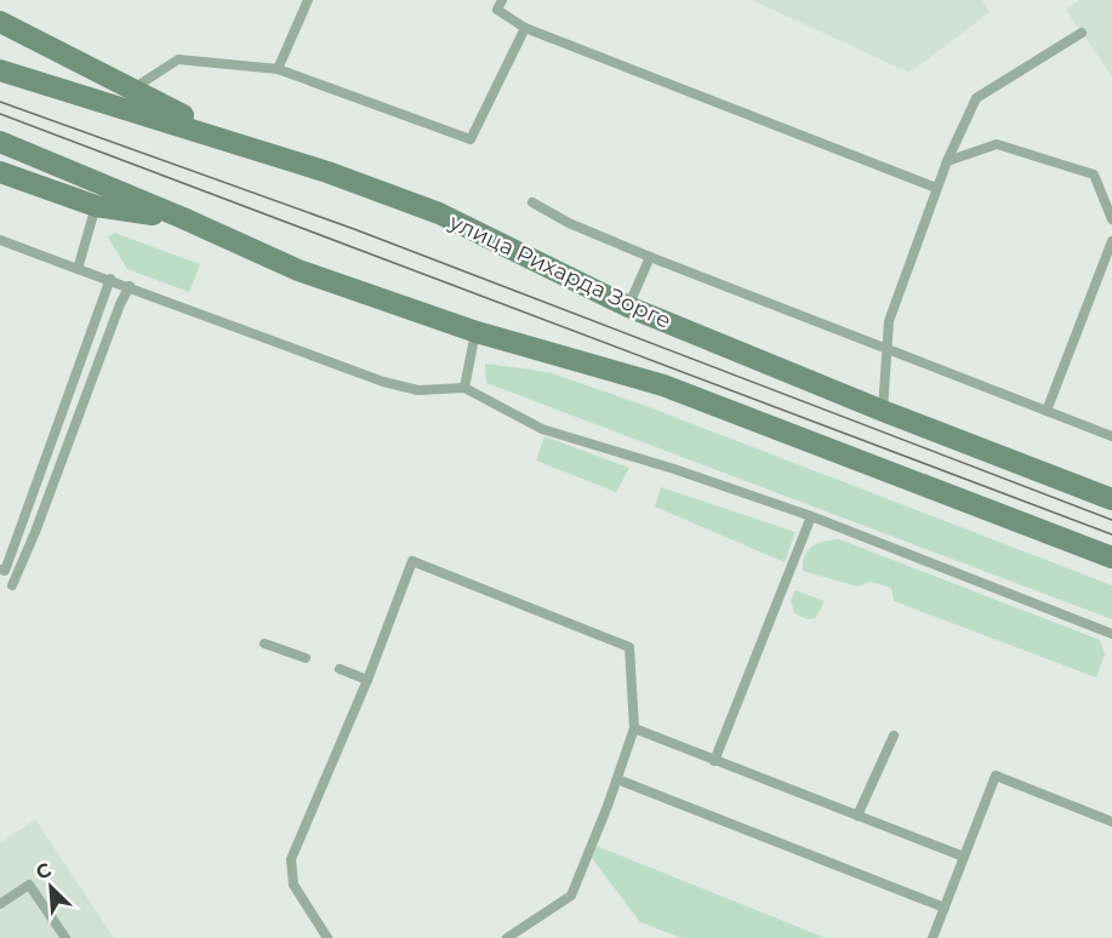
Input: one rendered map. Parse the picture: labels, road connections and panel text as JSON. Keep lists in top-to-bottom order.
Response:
{
  "streets": {
    "main road": ["улица Рихарда Зорге"]
  },
  "north": "top left"
}
